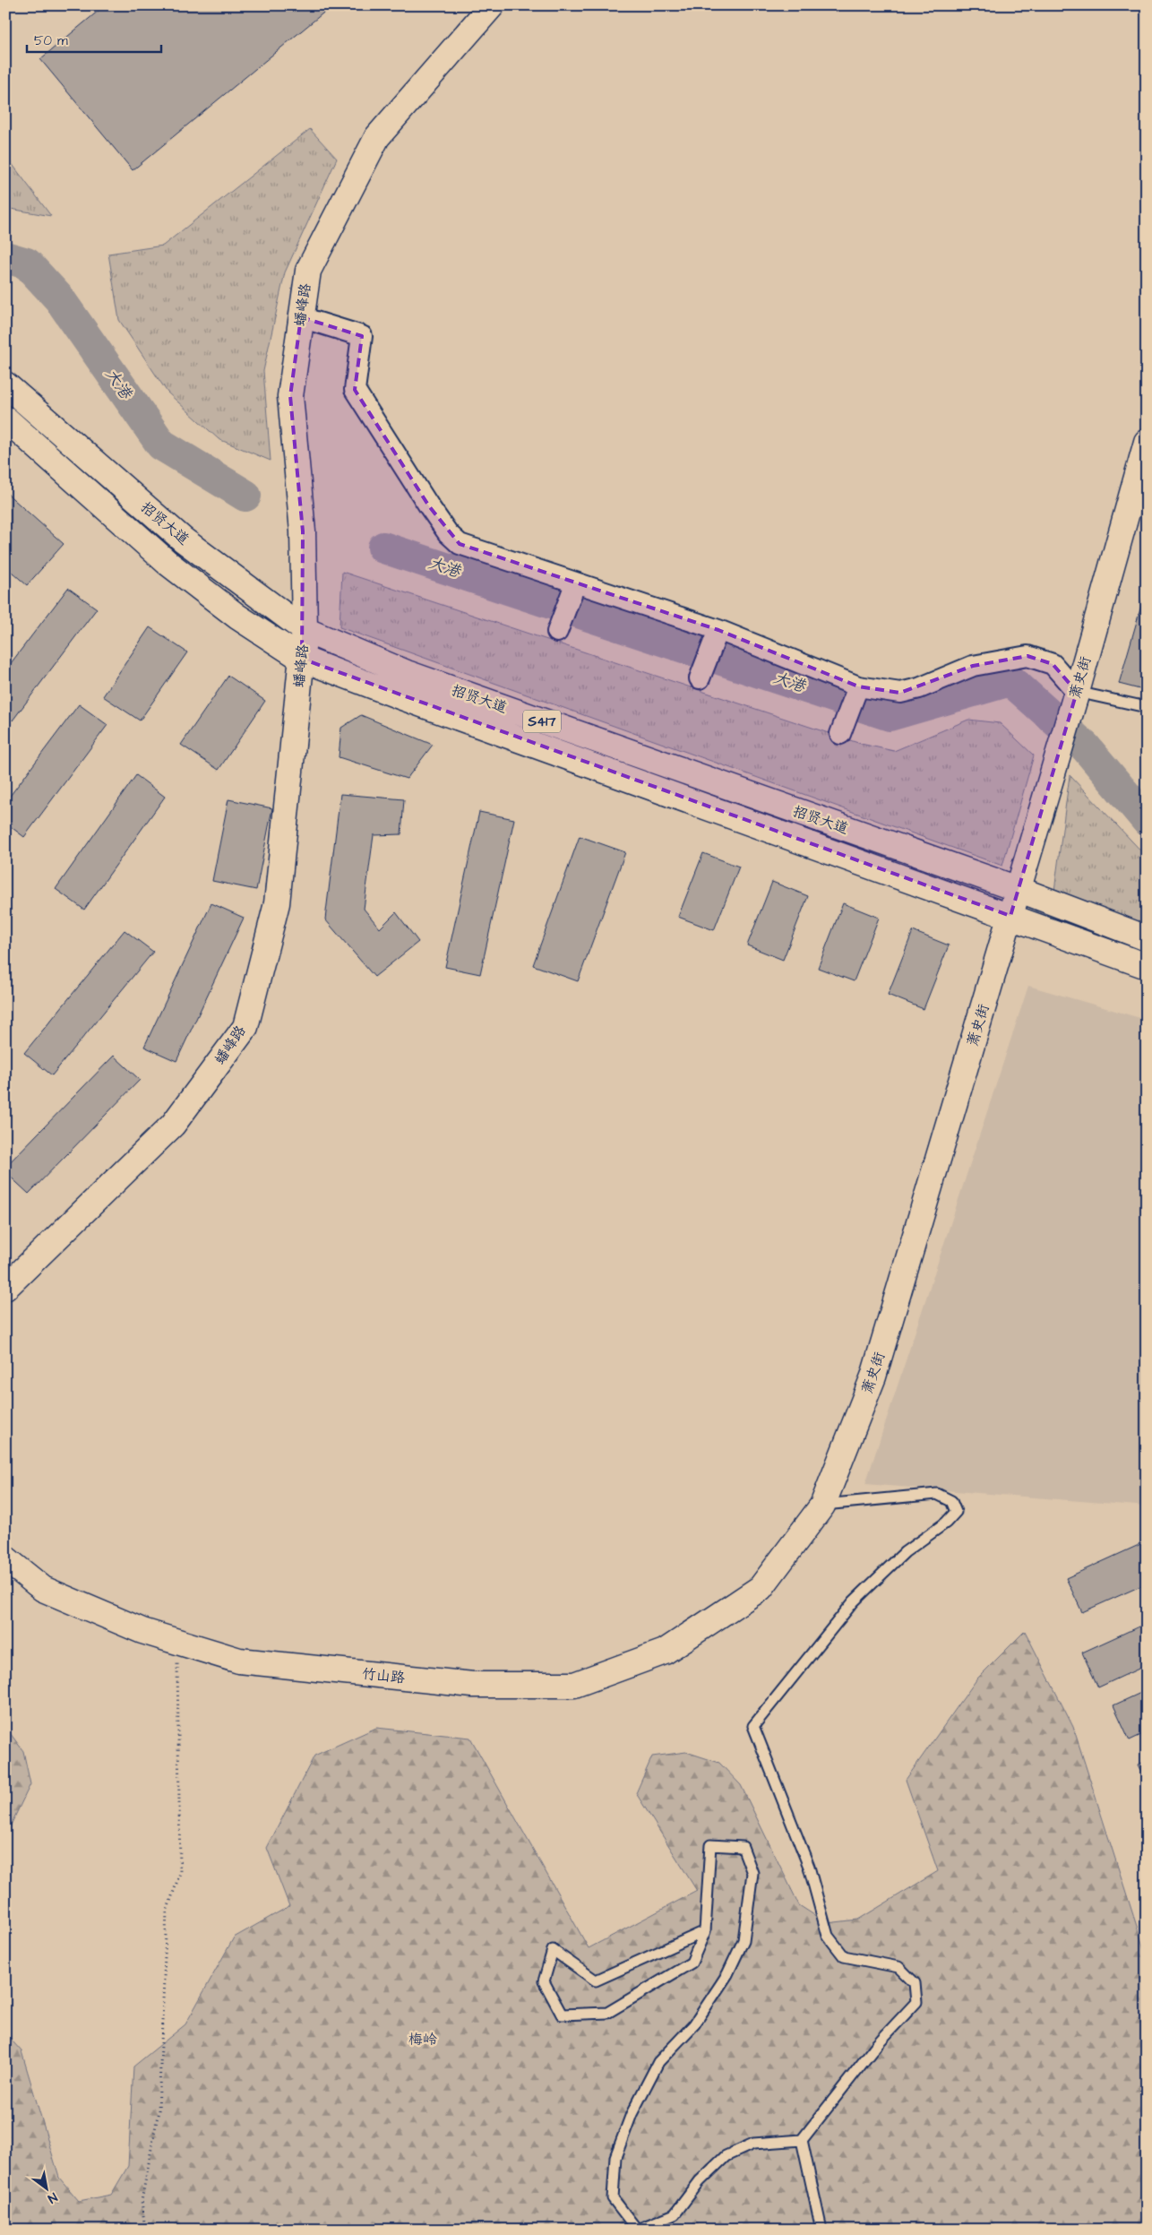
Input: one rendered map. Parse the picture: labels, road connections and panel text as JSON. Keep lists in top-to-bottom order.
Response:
{
  "streets": {
    "street": [
      "蟠峰路",
      "招贤大道",
      "萧史街",
      "S417",
      "竹山路"
    ]
  },
  "crossings": [
    ["蟠峰路", "招贤大道"],
    ["招贤大道", "萧史街"],
    ["萧史街", "竹山路"]
  ],
  "water": ["大港"],
  "parks": ["梅岭"],
  "scale_bar": "50 m",
  "north": "bottom right"
}
